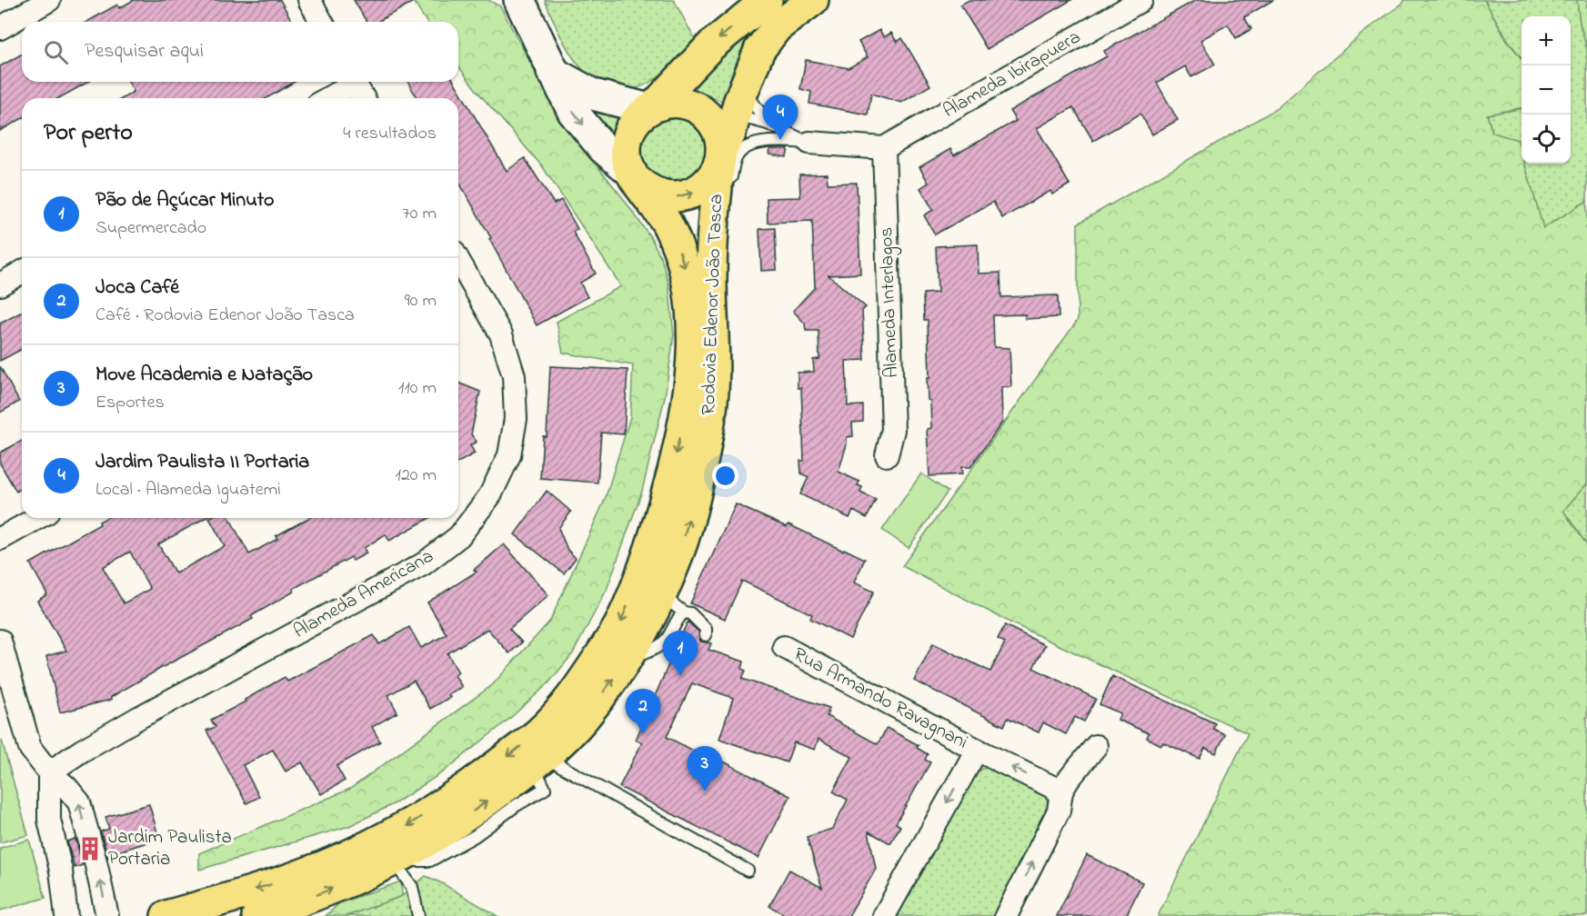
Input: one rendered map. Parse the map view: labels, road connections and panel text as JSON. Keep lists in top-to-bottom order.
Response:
{
  "streets": {
    "main road": ["Rodovia Edenor João Tasca"],
    "street": [
      "Alameda Ibirapuera",
      "Alameda Interlagos",
      "Alameda Americana",
      "Rua Armando Ravagnani"
    ]
  },
  "crossings": [
    ["Alameda Ibirapuera", "Alameda Interlagos"]
  ],
  "places": {
    "building": ["Jardim Paulista Portaria"]
  },
  "page": {
    "map_buttons": ["+", "−"],
    "search": "Pesquisar aqui",
    "pins": [
      "4",
      "1",
      "2",
      "3"
    ],
    "heading": ["Por perto", "4 resultados"],
    "list": [
      {
        "mark": "1",
        "name": "Pão de Açúcar Minuto",
        "note": "Supermercado",
        "value": "70 m"
      },
      {
        "mark": "2",
        "name": "Joca Café",
        "note": "Café · Rodovia Edenor João Tasca",
        "value": "90 m"
      },
      {
        "mark": "3",
        "name": "Move Academia e Natação",
        "note": "Esportes",
        "value": "110 m"
      },
      {
        "mark": "4",
        "name": "Jardim Paulista II Portaria",
        "note": "Local · Alameda Iguatemi",
        "value": "120 m"
      }
    ]
  }
}
